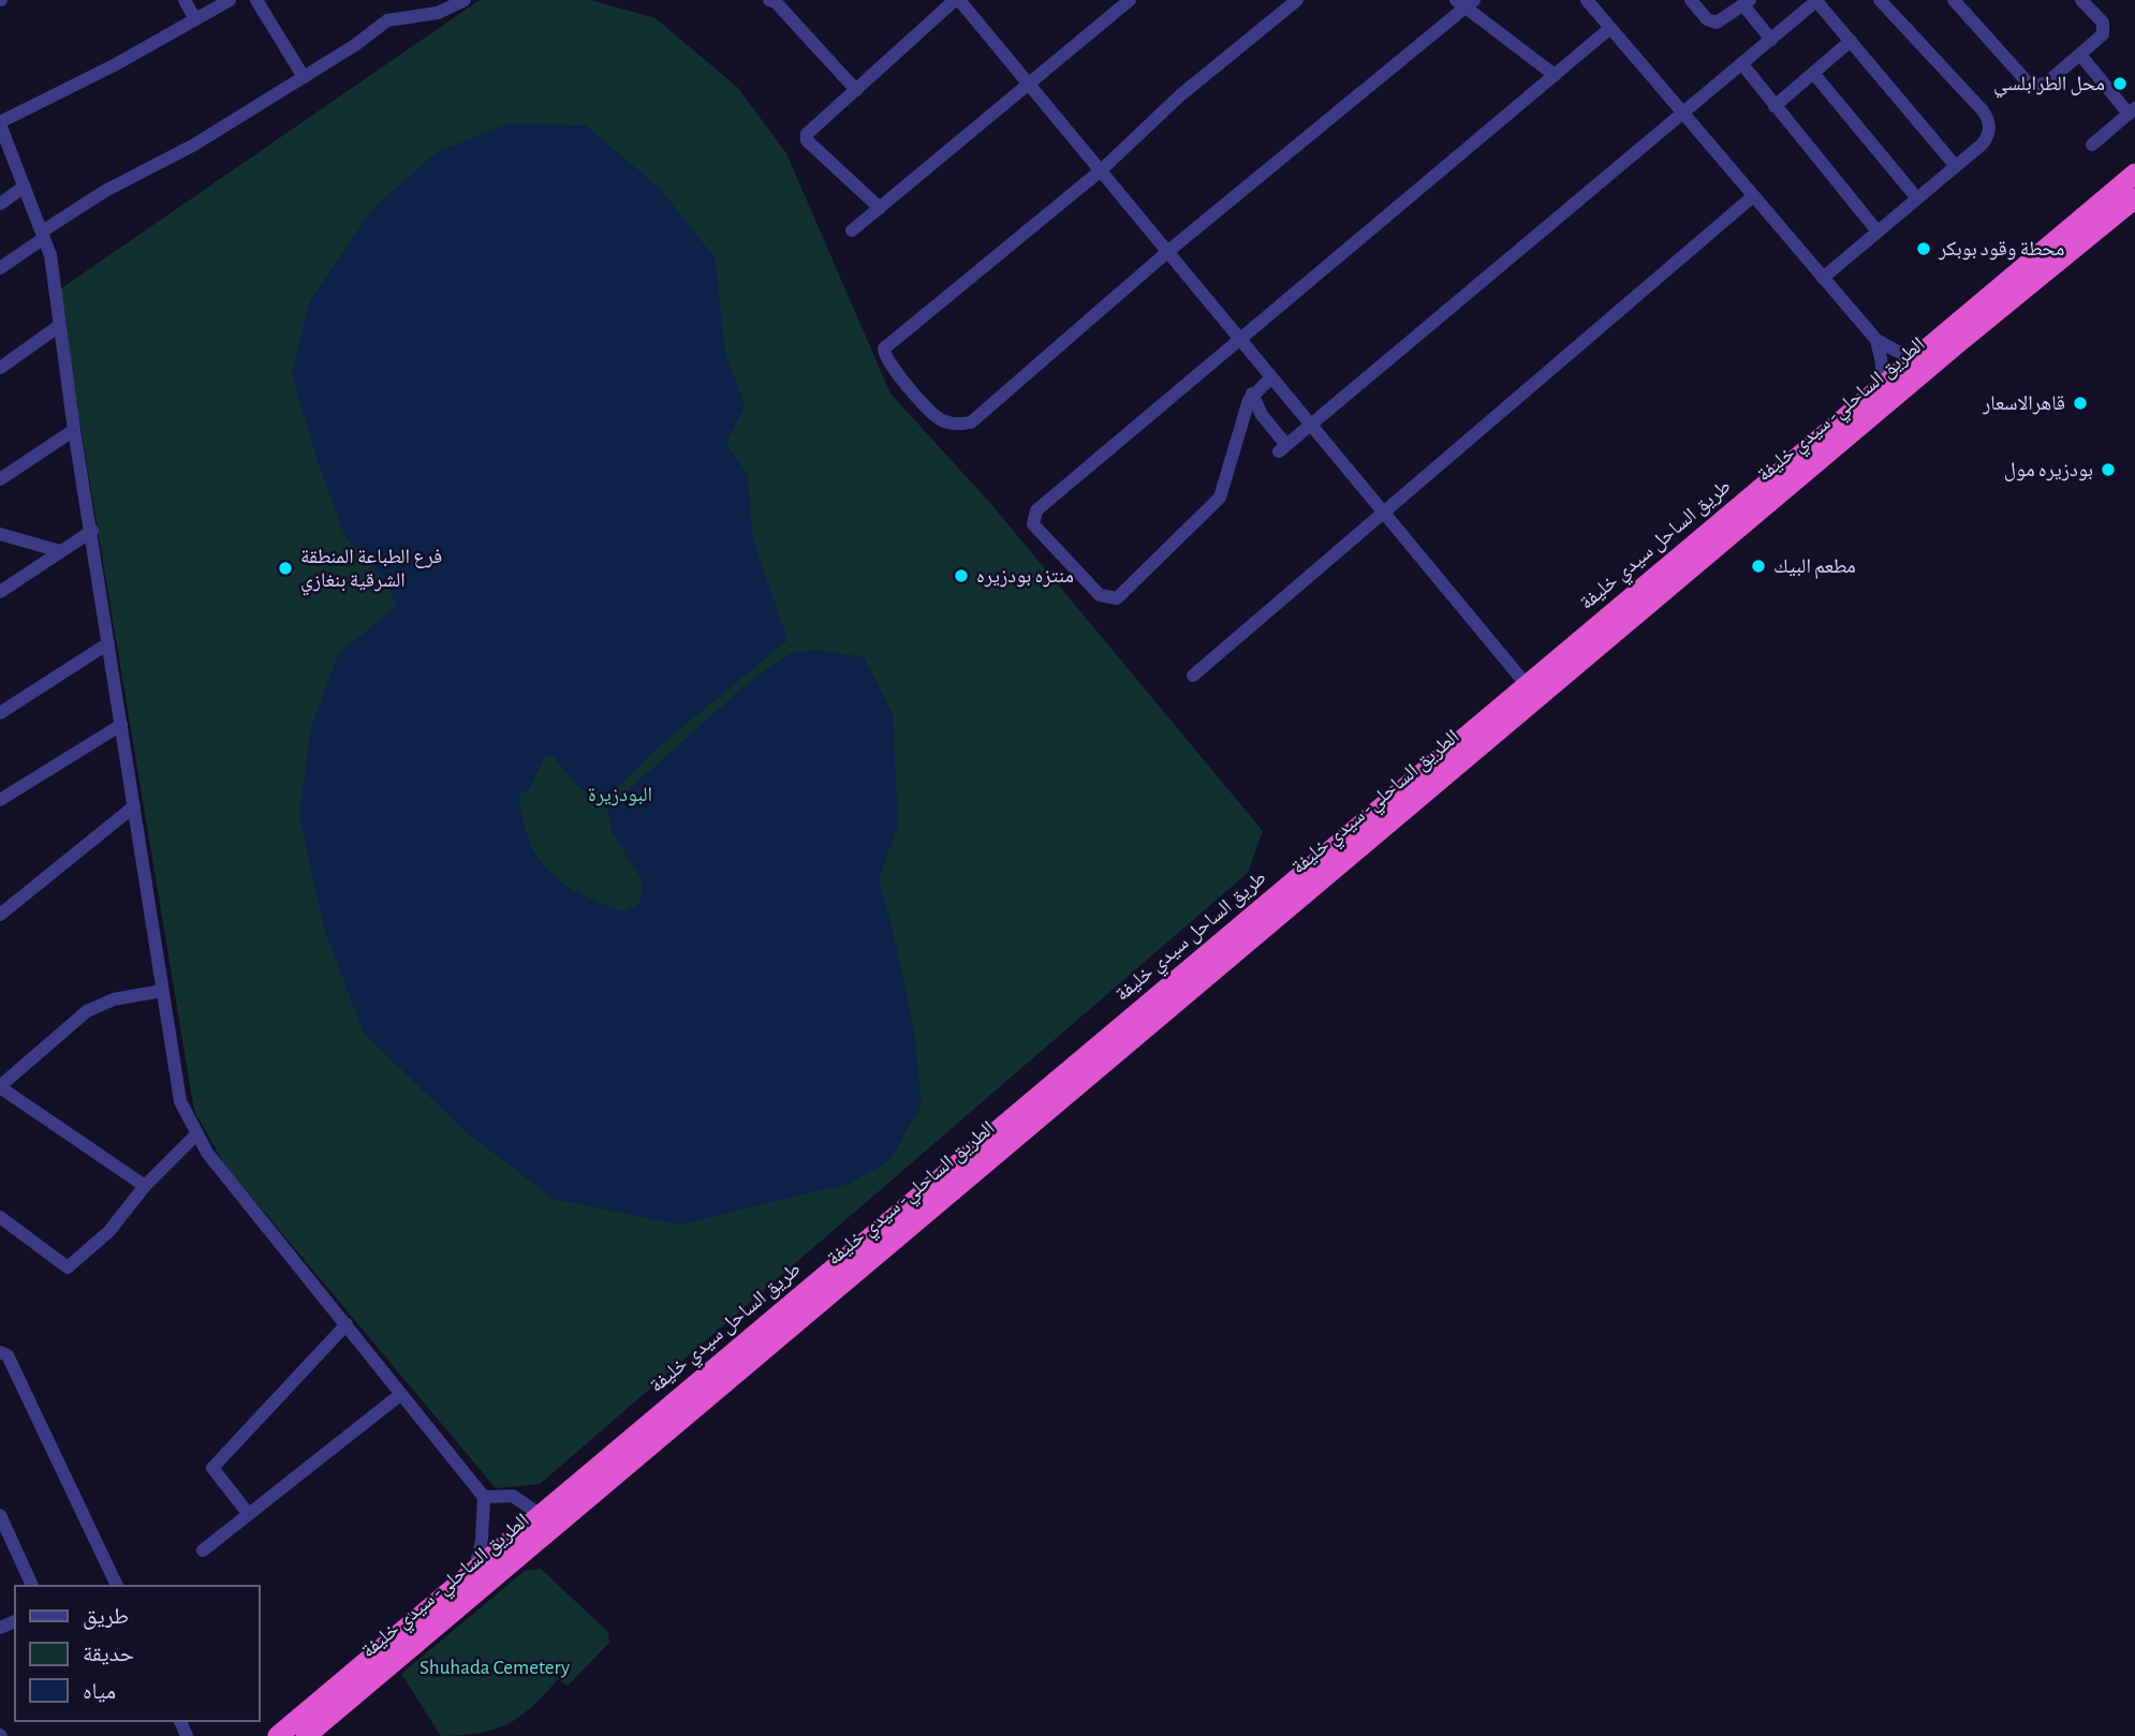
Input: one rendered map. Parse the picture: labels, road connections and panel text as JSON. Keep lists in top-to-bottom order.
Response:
{
  "streets": {
    "highway": ["الطريق الساحلي- سيدي خليفة", "طريق الساحل سيدي خليفة"]
  },
  "crossings": [
    ["الطريق الساحلي- سيدي خليفة", "طريق الساحل سيدي خليفة"]
  ],
  "parks": ["البودزيرة", "Shuhada Cemetery"],
  "places": [
    "محل الطرابلسي",
    "محطة وقود بوبكر",
    "قاهرالاسعار",
    "بودزيره مول",
    "مطعم البيك",
    "فرع الطباعة المنطقة الشرقية بنغازي",
    "منتزه بودزيره"
  ],
  "legend": ["طريق", "حديقة", "مياه"]
}
